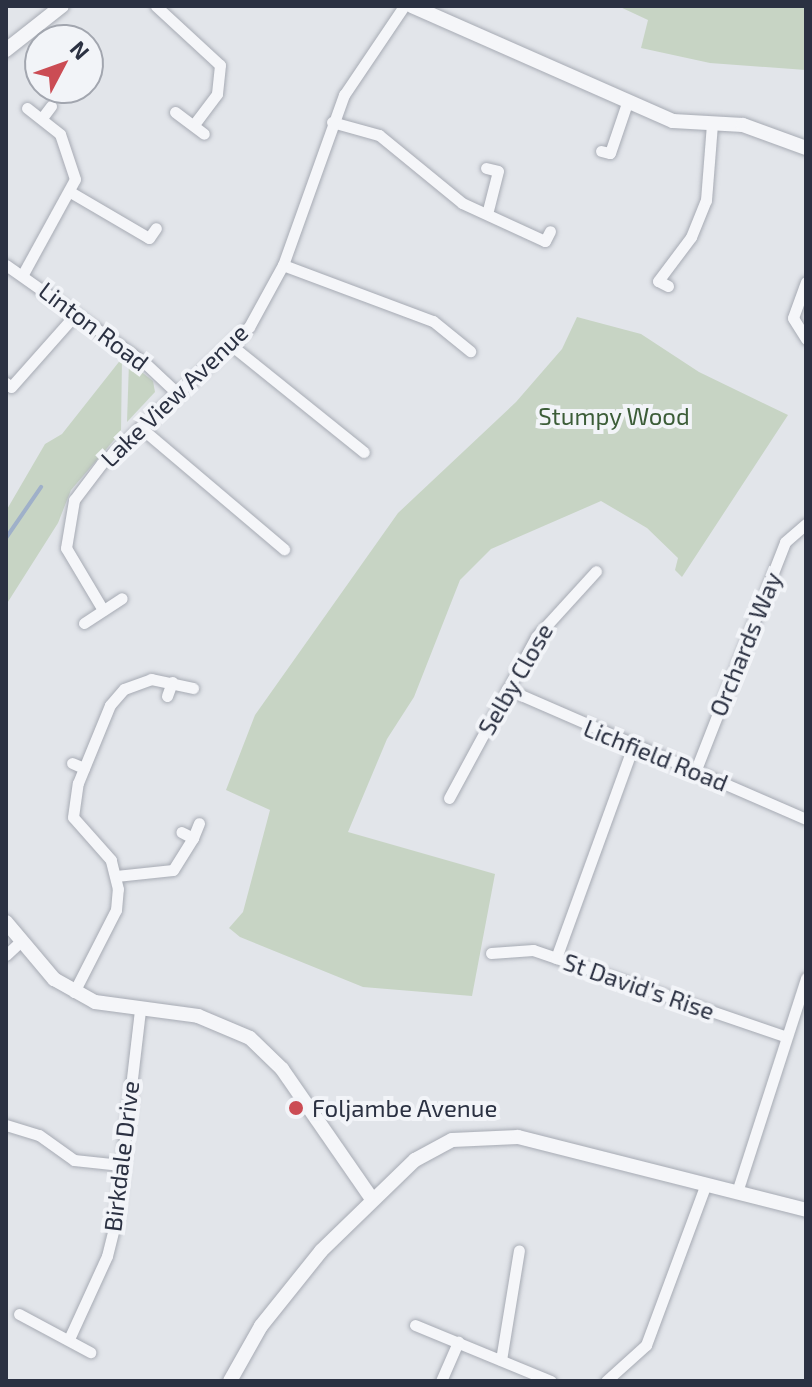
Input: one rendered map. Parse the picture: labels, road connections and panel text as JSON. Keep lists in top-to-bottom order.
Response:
{
  "streets": {
    "street": [
      "Linton Road",
      "Lake View Avenue",
      "Orchards Way",
      "Selby Close",
      "Lichfield Road",
      "St David's Rise",
      "Birkdale Drive"
    ]
  },
  "crossings": [
    ["Linton Road", "Lake View Avenue"],
    ["Orchards Way", "Lichfield Road"],
    ["Selby Close", "Lichfield Road"]
  ],
  "parks": ["Stumpy Wood"],
  "places": ["Foljambe Avenue"],
  "north": "top right"
}
